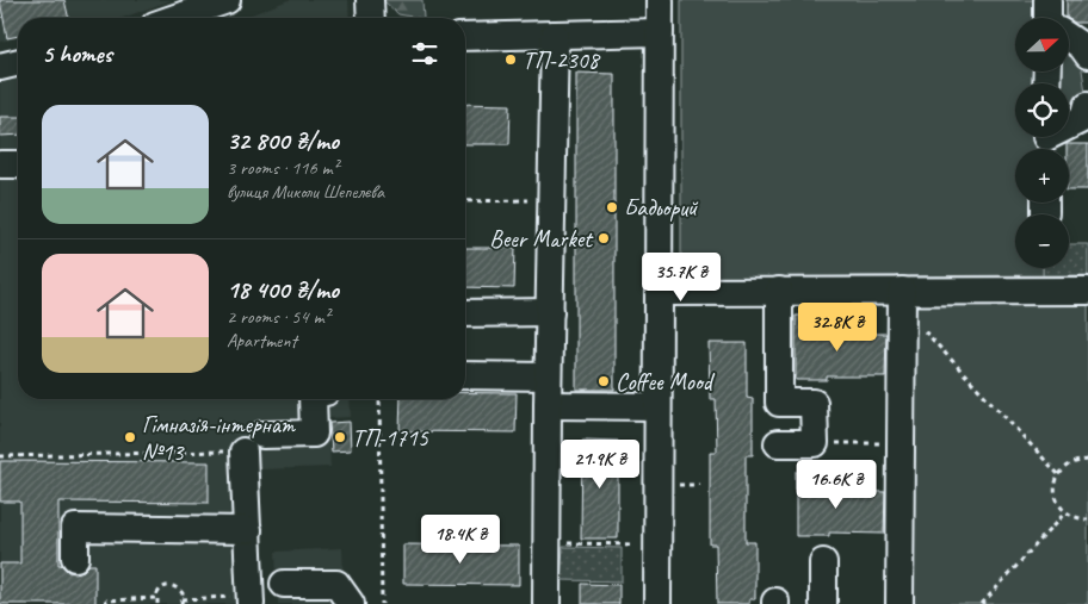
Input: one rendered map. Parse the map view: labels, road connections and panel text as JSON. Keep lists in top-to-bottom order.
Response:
{
  "places": [
    "ТП-2308",
    "Бадьорий",
    "Beer Market",
    "Coffee Mood",
    "Гімназія-інтернат №13",
    "ТП-1715"
  ],
  "north": "right",
  "page": {
    "map_buttons": ["+", "−"],
    "heading": "5 homes",
    "list": [
      {
        "name": "32 800 ₴/mo",
        "note": "3 rooms · 116 m² · вулиця Миколи Шепелєва"
      },
      {
        "name": "18 400 ₴/mo",
        "note": "2 rooms · 54 m² · Apartment"
      }
    ],
    "price": [
      "35.7K ₴",
      "32.8K ₴",
      "21.9K ₴",
      "16.6K ₴",
      "18.4K ₴"
    ]
  }
}
